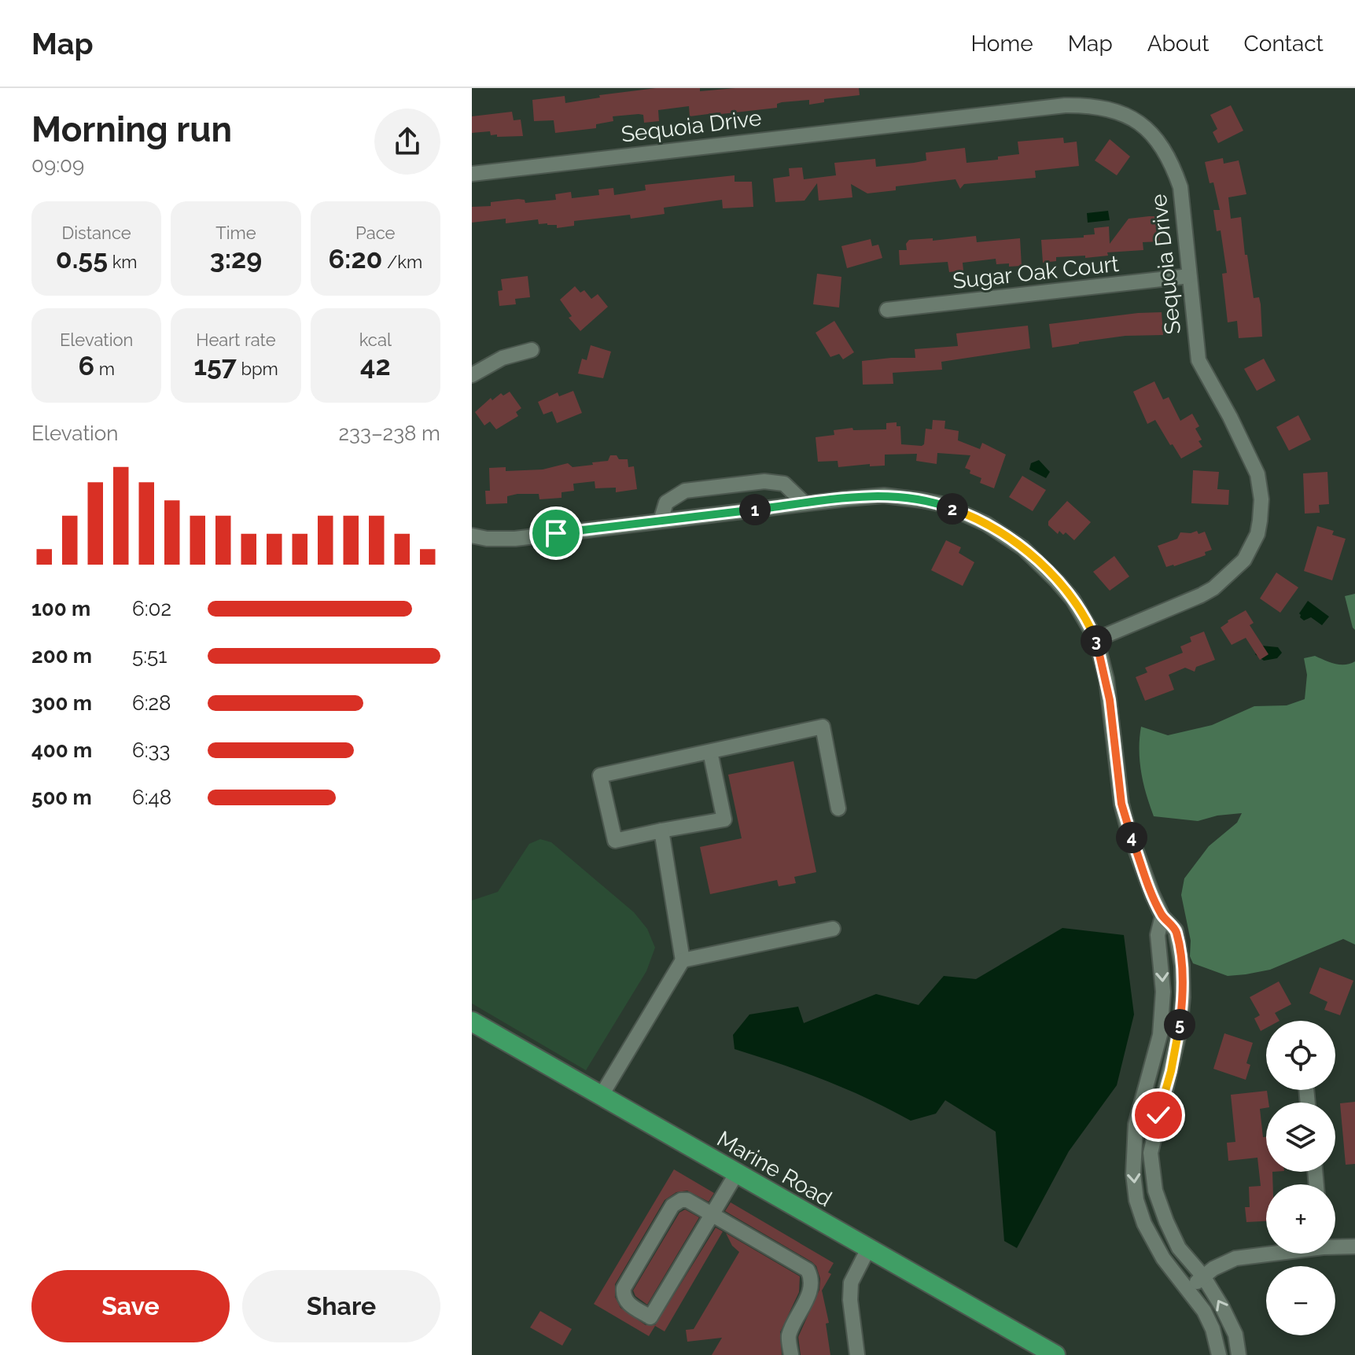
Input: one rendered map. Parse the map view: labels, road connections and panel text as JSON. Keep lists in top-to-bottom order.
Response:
{
  "streets": {
    "main road": ["Marine Road"],
    "street": ["Sequoia Drive", "Sugar Oak Court"]
  },
  "crossings": [
    ["Sequoia Drive", "Sugar Oak Court"]
  ],
  "page": {
    "header": "Map",
    "nav": [
      "Home",
      "Map",
      "About",
      "Contact"
    ],
    "heading": ["Morning run", "09:09"],
    "stats": [
      ["Distance", "0.55 km"],
      ["Time", "3:29"],
      ["Pace", "6:20 /km"],
      ["Elevation", "6 m"],
      ["Heart rate", "157 bpm"],
      ["kcal", "42"]
    ],
    "chart": ["Elevation", "233–238 m"],
    "pins": [
      "2",
      "1",
      "3",
      "4",
      "5"
    ],
    "list": [
      {
        "name": "100 m",
        "note": "6:02"
      },
      {
        "name": "200 m",
        "note": "5:51"
      },
      {
        "name": "300 m",
        "note": "6:28"
      },
      {
        "name": "400 m",
        "note": "6:33"
      },
      {
        "name": "500 m",
        "note": "6:48"
      }
    ],
    "map_buttons": ["+", "−"],
    "buttons": ["Save", "Share"]
  }
}
